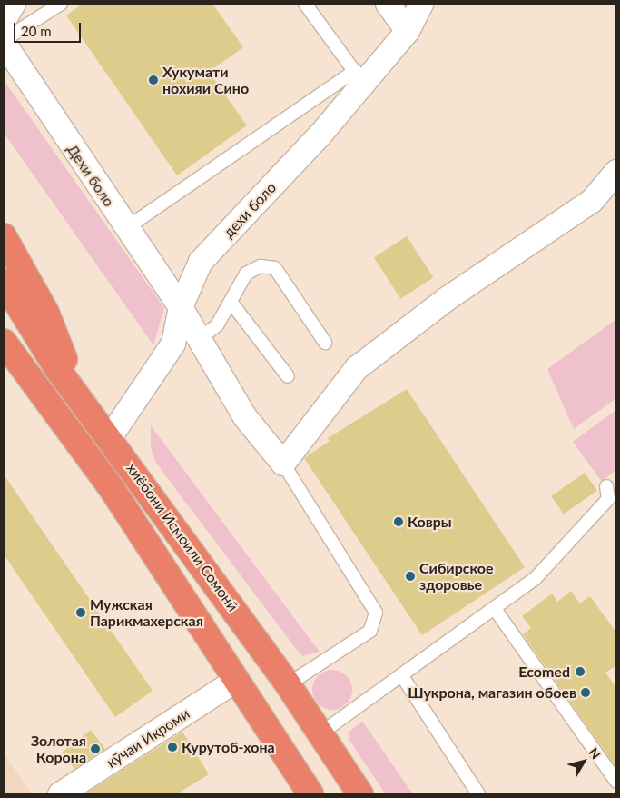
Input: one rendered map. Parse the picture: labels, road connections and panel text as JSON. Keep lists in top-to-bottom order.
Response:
{
  "streets": {
    "highway": ["хиёбони Исмоили Сомонӣ"],
    "street": ["Дехи боло", "дехи боло", "кӯчаи Икроми"]
  },
  "crossings": [
    ["Дехи боло", "дехи боло"],
    ["дехи боло", "хиёбони Исмоили Сомонӣ"],
    ["хиёбони Исмоили Сомонӣ", "кӯчаи Икроми"]
  ],
  "places": [
    "Хукумати нохияи Сино",
    "Ковры",
    "Сибирское здоровье",
    "Мужская Парикмахерская",
    "Ecomed",
    "Шукрона, магазин обоев",
    "Курутоб-хона",
    "Золотая Корона"
  ],
  "scale_bar": "20 m",
  "north": "top right"
}
